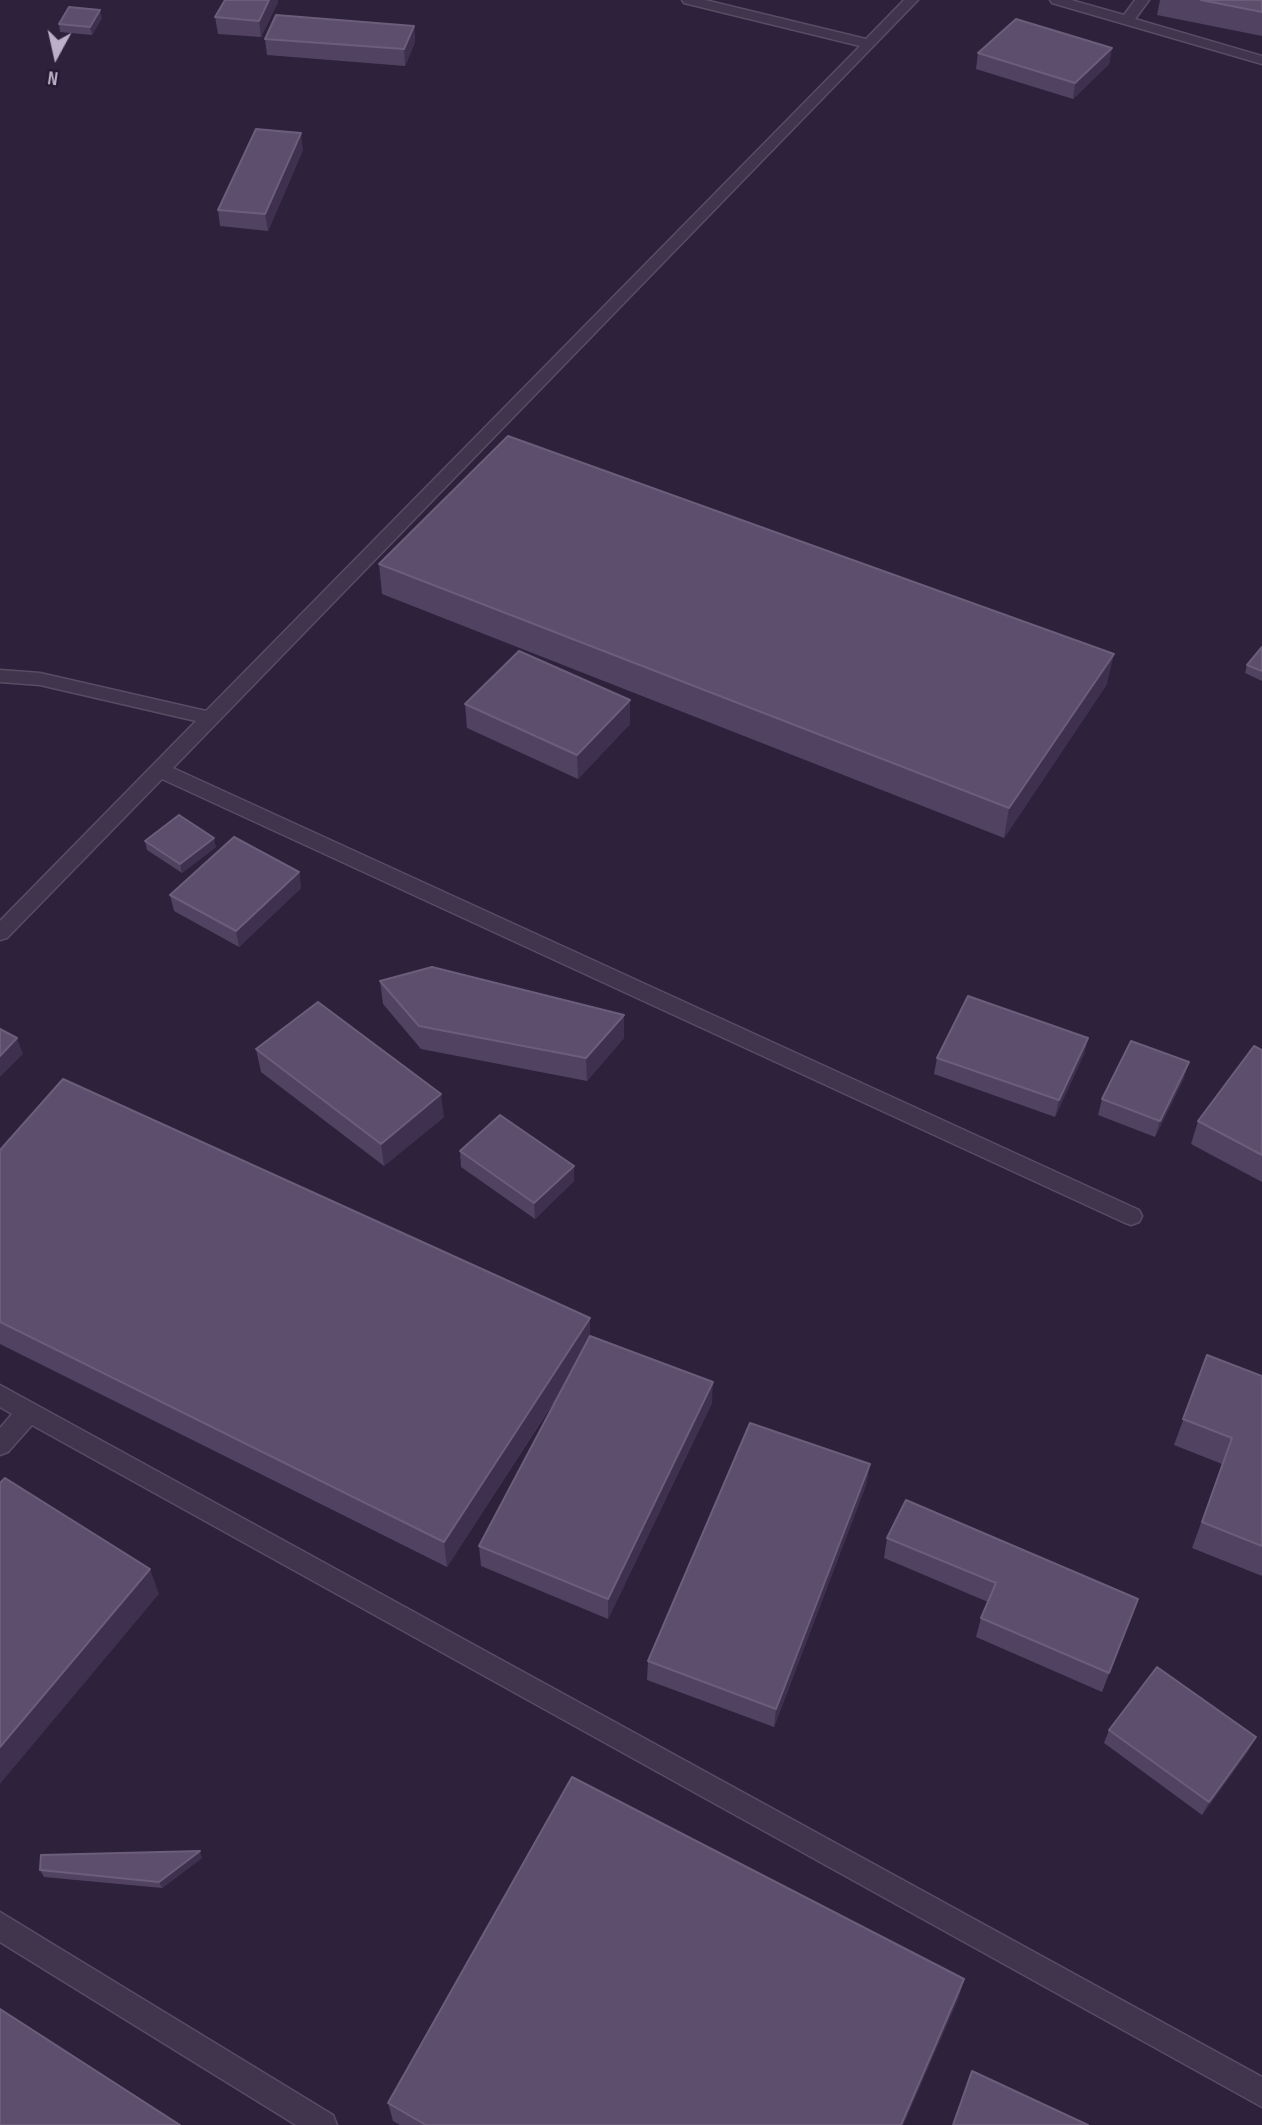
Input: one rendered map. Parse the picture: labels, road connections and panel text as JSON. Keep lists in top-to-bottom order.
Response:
{
  "north": "bottom"
}
